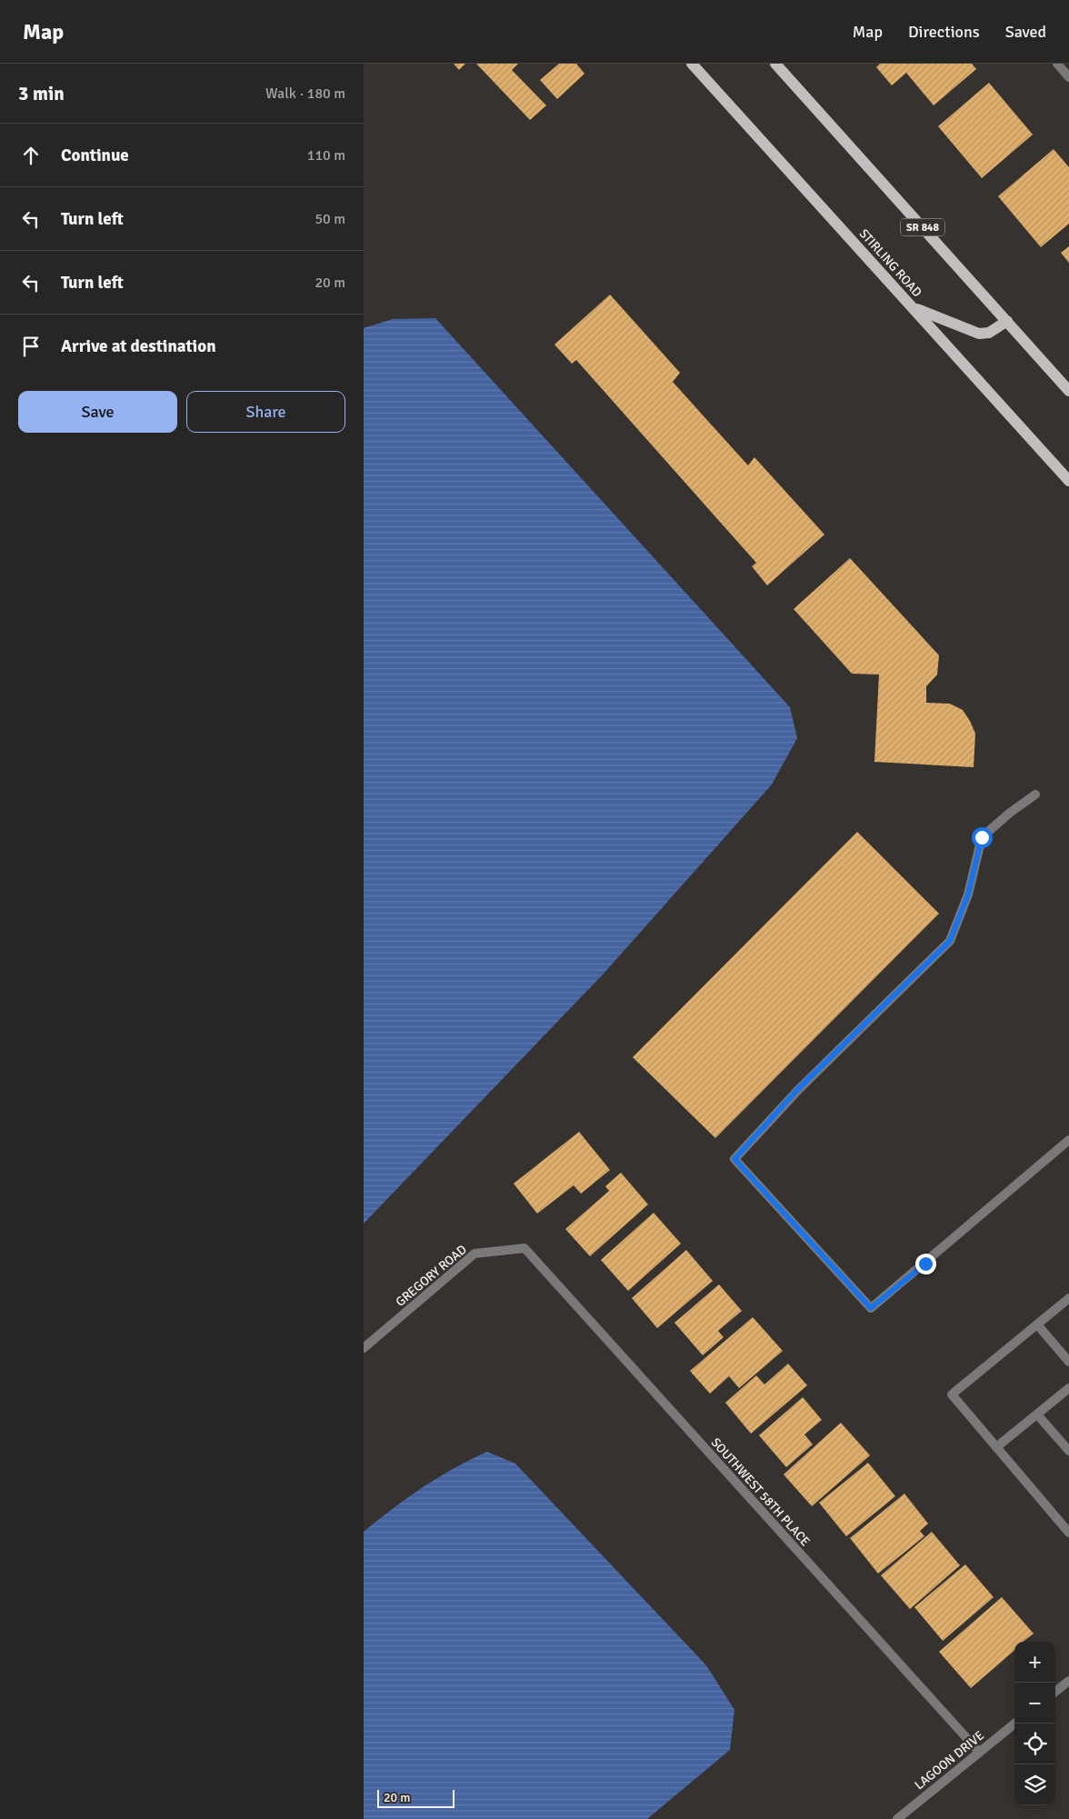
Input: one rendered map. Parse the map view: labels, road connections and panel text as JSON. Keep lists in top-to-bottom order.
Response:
{
  "streets": {
    "main road": ["SR 848", "STIRLING ROAD"],
    "street": ["GREGORY ROAD", "SOUTHWEST 58TH PLACE", "LAGOON DRIVE"]
  },
  "crossings": [
    ["GREGORY ROAD", "SOUTHWEST 58TH PLACE"],
    ["SOUTHWEST 58TH PLACE", "LAGOON DRIVE"]
  ],
  "scale_bar": "20 m",
  "page": {
    "header": "Map",
    "nav": ["Map", "Directions", "Saved"],
    "heading": ["3 min", "Walk · 180 m"],
    "list": [
      ["Continue", "110 m"],
      ["Turn left", "50 m"],
      ["Turn left", "20 m"],
      "Arrive at destination"
    ],
    "buttons": ["Save", "Share"],
    "map_buttons": ["+", "−"],
    "scale": "20 m"
  }
}
